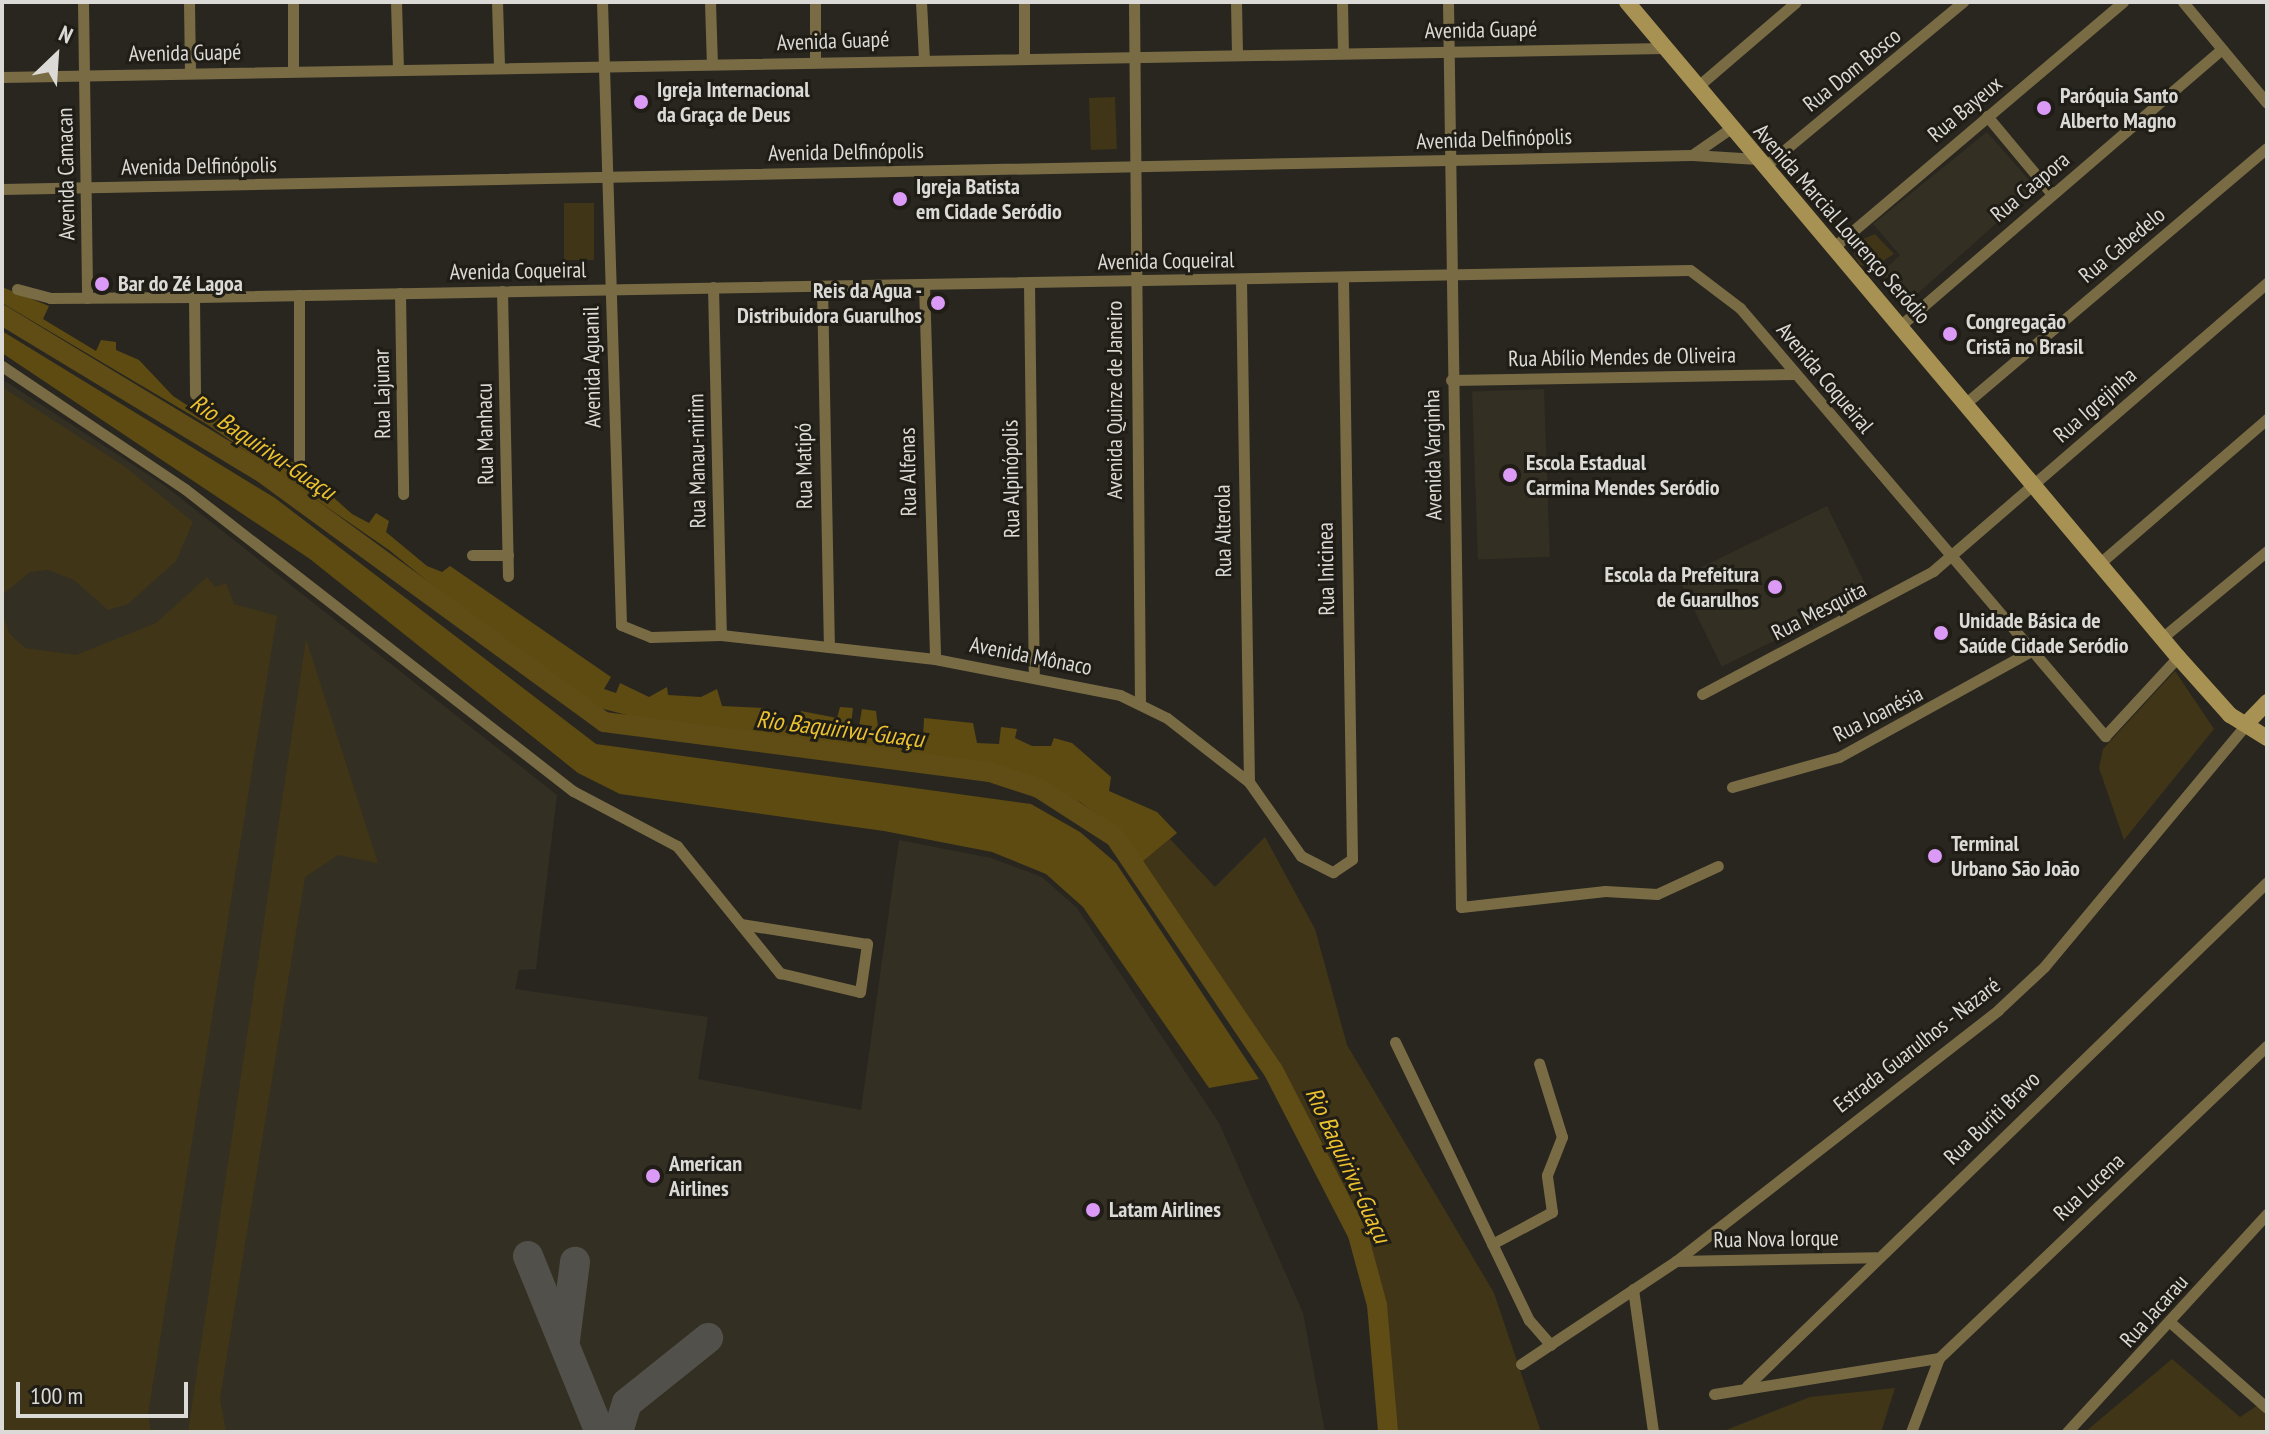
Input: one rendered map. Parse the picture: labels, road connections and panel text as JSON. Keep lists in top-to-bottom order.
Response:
{
  "streets": {
    "main road": ["Avenida Marcial Lourenço Seródio"],
    "street": [
      "Avenida Guapé",
      "Rua Dom Bosco",
      "Rua Bayeux",
      "Avenida Delfinópolis",
      "Avenida Camacan",
      "Rua Caapora",
      "Rua Cabedelo",
      "Avenida Coqueiral",
      "Rua Abílio Mendes de Oliveira",
      "Avenida Aguanil",
      "Rua Lajunar",
      "Avenida Quinze de Janeiro",
      "Rua Igrejinha",
      "Rua Manhacu",
      "Avenida Varginha",
      "Rua Manau-mirim",
      "Rua Matipó",
      "Rua Alfenas",
      "Rua Alpinópolis",
      "Rua Alterola",
      "Rua Inicinea",
      "Rua Mesquita",
      "Avenida Mônaco",
      "Rua Joanésia",
      "Estrada Guarulhos - Nazaré",
      "Rua Buriti Bravo",
      "Rua Lucena",
      "Rua Nova Iorque",
      "Rua Jacarau"
    ]
  },
  "crossings": [
    ["Avenida Guapé", "Avenida Camacan"],
    ["Avenida Guapé", "Avenida Marcial Lourenço Seródio"],
    ["Avenida Guapé", "Avenida Aguanil"],
    ["Avenida Guapé", "Avenida Quinze de Janeiro"],
    ["Avenida Guapé", "Avenida Varginha"],
    ["Rua Dom Bosco", "Avenida Delfinópolis"],
    ["Rua Dom Bosco", "Avenida Marcial Lourenço Seródio"],
    ["Rua Bayeux", "Avenida Marcial Lourenço Seródio"],
    ["Avenida Delfinópolis", "Avenida Camacan"],
    ["Avenida Delfinópolis", "Avenida Marcial Lourenço Seródio"],
    ["Avenida Delfinópolis", "Avenida Aguanil"],
    ["Avenida Delfinópolis", "Avenida Quinze de Janeiro"],
    ["Avenida Delfinópolis", "Avenida Varginha"],
    ["Avenida Camacan", "Avenida Coqueiral"],
    ["Rua Caapora", "Avenida Marcial Lourenço Seródio"],
    ["Avenida Marcial Lourenço Seródio", "Rua Cabedelo"],
    ["Avenida Marcial Lourenço Seródio", "Avenida Coqueiral"],
    ["Avenida Marcial Lourenço Seródio", "Rua Igrejinha"],
    ["Avenida Marcial Lourenço Seródio", "Estrada Guarulhos - Nazaré"],
    ["Avenida Coqueiral", "Rua Abílio Mendes de Oliveira"],
    ["Avenida Coqueiral", "Avenida Aguanil"],
    ["Avenida Coqueiral", "Rua Lajunar"],
    ["Avenida Coqueiral", "Avenida Quinze de Janeiro"],
    ["Avenida Coqueiral", "Rua Igrejinha"],
    ["Avenida Coqueiral", "Rua Manhacu"],
    ["Avenida Coqueiral", "Avenida Varginha"],
    ["Avenida Coqueiral", "Rua Manau-mirim"],
    ["Avenida Coqueiral", "Rua Matipó"],
    ["Avenida Coqueiral", "Rua Alfenas"],
    ["Avenida Coqueiral", "Rua Alpinópolis"],
    ["Avenida Coqueiral", "Rua Alterola"],
    ["Avenida Coqueiral", "Rua Inicinea"],
    ["Avenida Coqueiral", "Rua Mesquita"],
    ["Avenida Coqueiral", "Rua Joanésia"],
    ["Rua Abílio Mendes de Oliveira", "Avenida Varginha"],
    ["Avenida Aguanil", "Avenida Mônaco"],
    ["Avenida Quinze de Janeiro", "Avenida Mônaco"],
    ["Rua Igrejinha", "Rua Mesquita"],
    ["Rua Manau-mirim", "Avenida Mônaco"],
    ["Rua Matipó", "Avenida Mônaco"],
    ["Rua Alfenas", "Avenida Mônaco"],
    ["Rua Alpinópolis", "Avenida Mônaco"],
    ["Rua Alterola", "Avenida Mônaco"],
    ["Rua Inicinea", "Avenida Mônaco"],
    ["Estrada Guarulhos - Nazaré", "Rua Nova Iorque"],
    ["Rua Buriti Bravo", "Rua Nova Iorque"]
  ],
  "water": ["Rio Baquirivu-Guaçu"],
  "places": [
    "Igreja Internacional da Graça de Deus",
    "Paróquia Santo Alberto Magno",
    "Igreja Batista em Cidade Seródio",
    "Bar do Zé Lagoa",
    "Reis da Agua - Distribuidora Guarulhos",
    "Congregação Cristã no Brasil",
    "Escola Estadual Carmina Mendes Seródio",
    "Escola da Prefeitura de Guarulhos",
    "Unidade Básica de Saúde Cidade Seródio",
    "Terminal Urbano São João",
    "American Airlines",
    "Latam Airlines"
  ],
  "scale_bar": "100 m",
  "north": "top right"
}
